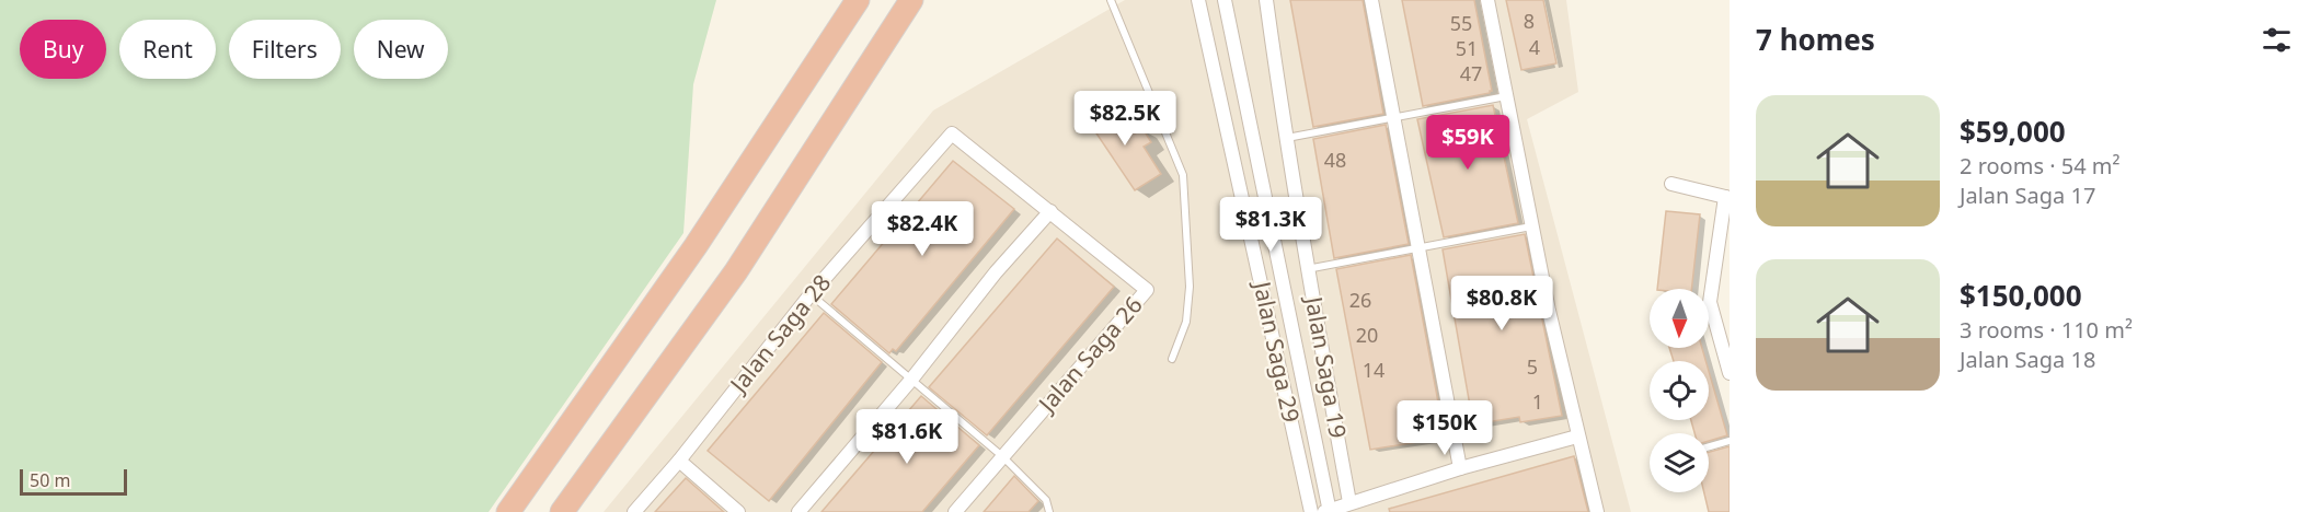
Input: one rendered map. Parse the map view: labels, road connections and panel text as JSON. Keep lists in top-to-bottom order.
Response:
{
  "streets": {
    "street": [
      "Jalan Saga 28",
      "Jalan Saga 29",
      "Jalan Saga 26",
      "Jalan Saga 19"
    ]
  },
  "crossings": [
    ["Jalan Saga 28", "Jalan Saga 26"]
  ],
  "house_numbers": [
    "8",
    "55",
    "4",
    "51",
    "47",
    "48",
    "26",
    "20",
    "5",
    "14",
    "1"
  ],
  "scale_bar": "50 m",
  "north": "bottom",
  "page": {
    "heading": "7 homes",
    "chip": [
      "Buy",
      "Rent",
      "Filters",
      "New"
    ],
    "list": [
      {
        "name": "$59,000",
        "note": "2 rooms · 54 m² · Jalan Saga 17"
      },
      {
        "name": "$150,000",
        "note": "3 rooms · 110 m² · Jalan Saga 18"
      }
    ],
    "price": [
      "$82.5K",
      "$59K",
      "$81.3K",
      "$82.4K",
      "$80.8K",
      "$150K",
      "$81.6K"
    ],
    "scale": "50 m"
  }
}
